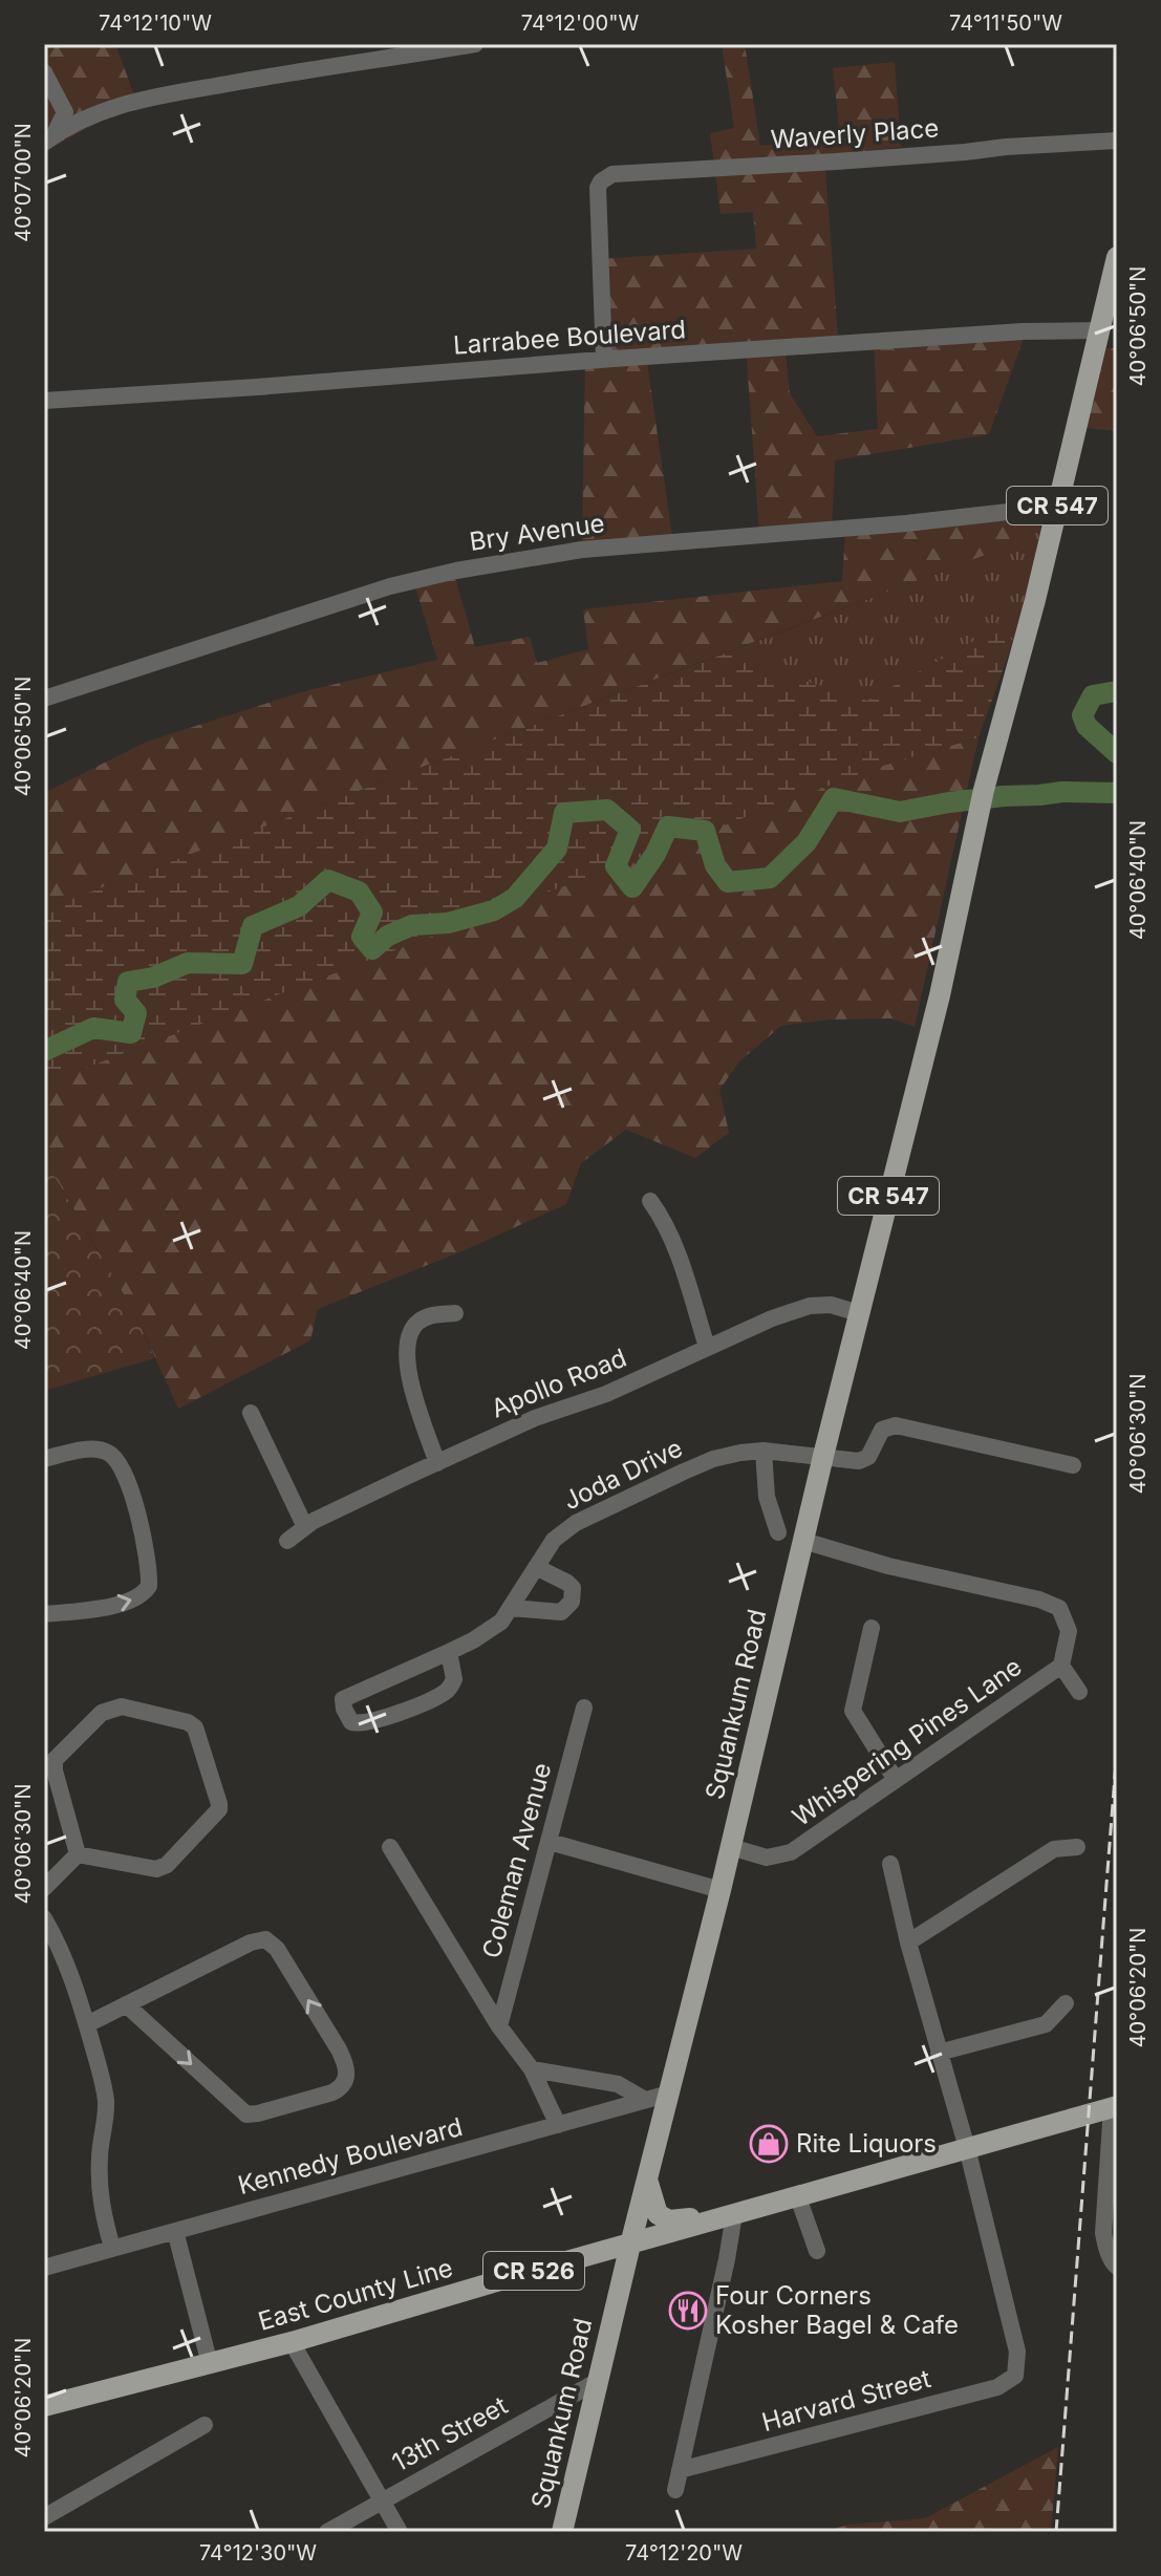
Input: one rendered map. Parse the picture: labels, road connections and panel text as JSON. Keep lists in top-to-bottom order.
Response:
{
  "streets": {
    "main road": [
      "CR 547",
      "Squankum Road",
      "CR 526",
      "East County Line"
    ],
    "street": [
      "Waverly Place",
      "Larrabee Boulevard",
      "Bry Avenue",
      "Apollo Road",
      "Joda Drive",
      "Whispering Pines Lane",
      "Coleman Avenue",
      "Kennedy Boulevard",
      "Harvard Street",
      "13th Street"
    ]
  },
  "crossings": [
    ["Waverly Place", "Larrabee Boulevard"],
    ["Larrabee Boulevard", "CR 547"],
    ["CR 547", "Bry Avenue"],
    ["CR 547", "Squankum Road"],
    ["Bry Avenue", "Squankum Road"],
    ["Apollo Road", "Squankum Road"],
    ["Joda Drive", "Squankum Road"],
    ["Squankum Road", "Whispering Pines Lane"],
    ["Squankum Road", "Kennedy Boulevard"],
    ["Squankum Road", "East County Line"],
    ["Squankum Road", "13th Street"],
    ["East County Line", "Harvard Street"]
  ],
  "places": {
    "shop": ["Rite Liquors"],
    "restaurant": ["Four Corners Kosher Bagel & Cafe"]
  },
  "coordinates": [
    "74°12'10\"W",
    "74°12'00\"W",
    "74°11'50\"W",
    "40°07'00\"N",
    "40°06'50\"N",
    "40°06'40\"N",
    "40°06'30\"N",
    "40°06'20\"N",
    "74°12'30\"W",
    "74°12'20\"W"
  ]
}
